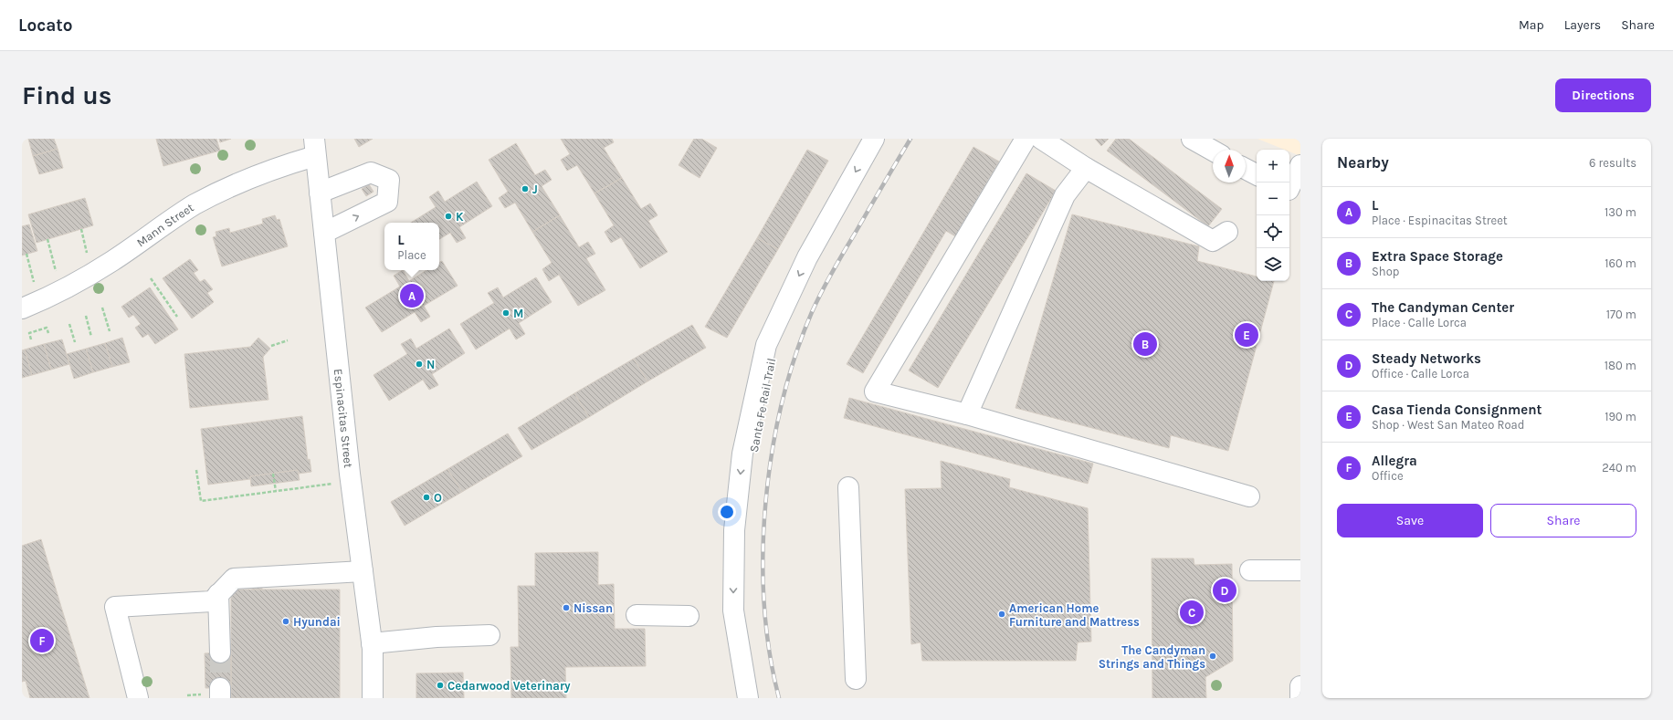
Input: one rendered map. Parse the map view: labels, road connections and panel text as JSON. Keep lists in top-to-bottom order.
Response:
{
  "streets": {
    "street": ["Mann Street", "Espinacitas Street"]
  },
  "crossings": [
    ["Mann Street", "Espinacitas Street"]
  ],
  "places": [
    "J",
    "K",
    "M",
    "N",
    "O",
    "Nissan",
    "American Home Furniture and Mattress",
    "Hyundai",
    "The Candyman Strings and Things",
    "Cedarwood Veterinary"
  ],
  "north": "top",
  "page": {
    "header": "Locato",
    "nav": ["Map", "Layers", "Share"],
    "buttons": [
      "Directions",
      ["Save", "Share"]
    ],
    "title": "Find us",
    "heading": ["Nearby", "6 results"],
    "map_buttons": ["+", "−"],
    "list": [
      {
        "mark": "A",
        "name": "L",
        "note": "Place · Espinacitas Street",
        "value": "130 m"
      },
      {
        "mark": "B",
        "name": "Extra Space Storage",
        "note": "Shop",
        "value": "160 m"
      },
      {
        "mark": "C",
        "name": "The Candyman Center",
        "note": "Place · Calle Lorca",
        "value": "170 m"
      },
      {
        "mark": "D",
        "name": "Steady Networks",
        "note": "Office · Calle Lorca",
        "value": "180 m"
      },
      {
        "mark": "E",
        "name": "Casa Tienda Consignment",
        "note": "Shop · West San Mateo Road",
        "value": "190 m"
      },
      {
        "mark": "F",
        "name": "Allegra",
        "note": "Office",
        "value": "240 m"
      }
    ],
    "popup": ["L", "Place"],
    "pins": [
      "A",
      "E",
      "B",
      "D",
      "C",
      "F"
    ]
  }
}
